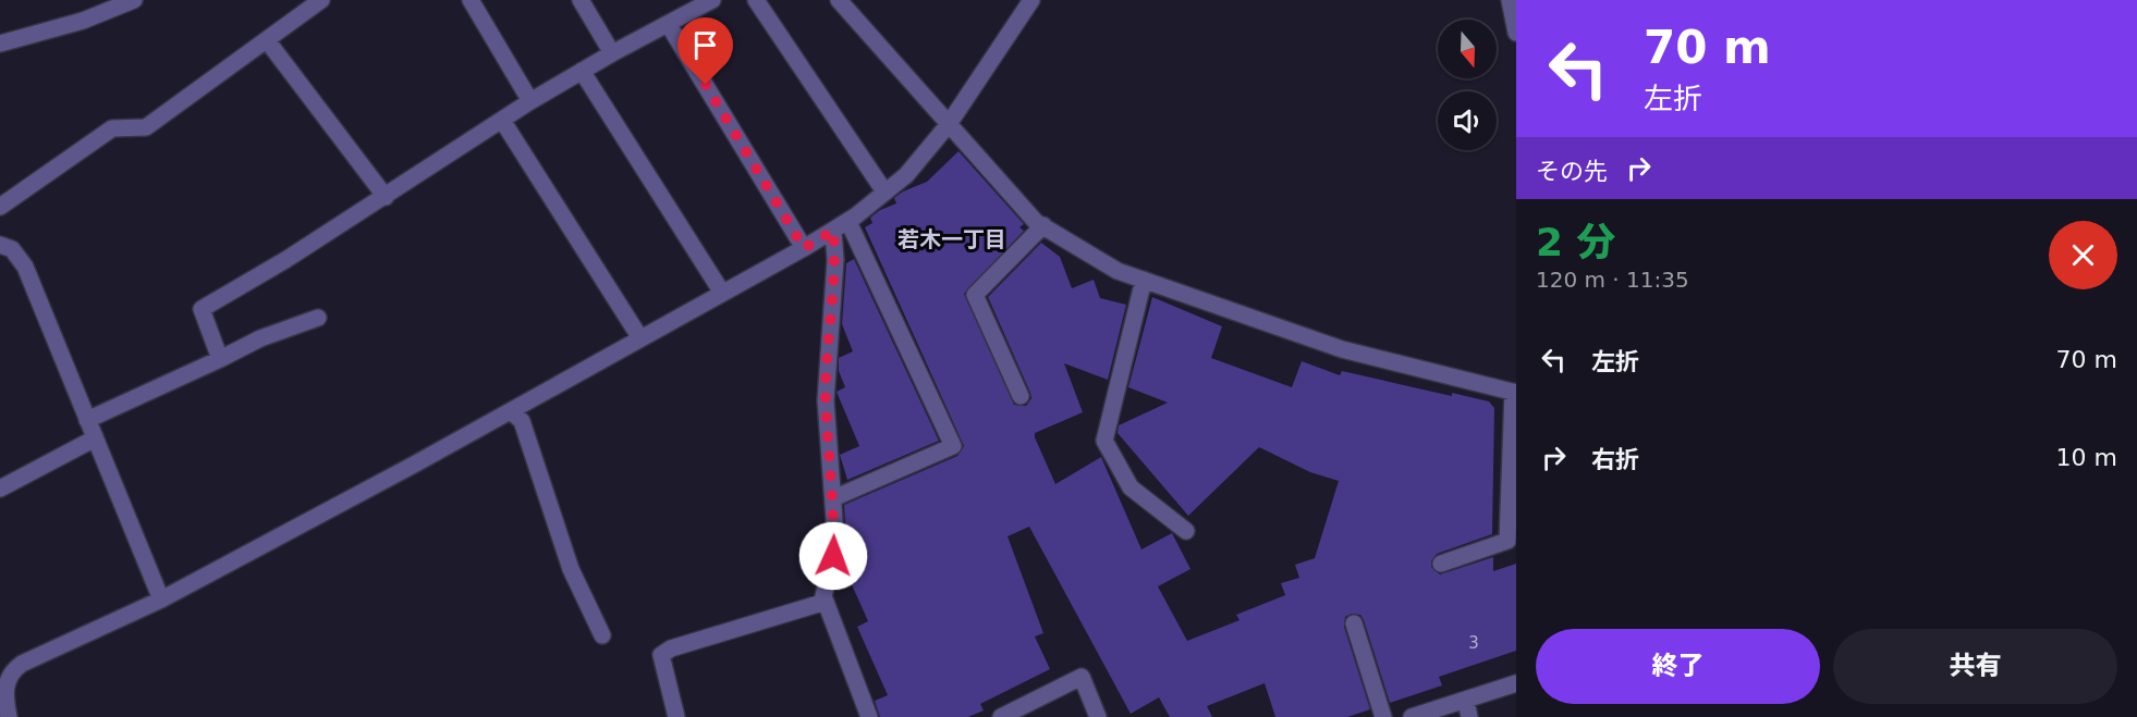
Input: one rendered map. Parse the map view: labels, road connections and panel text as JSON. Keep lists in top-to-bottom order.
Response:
{
  "districts": ["若木一丁目"],
  "house_numbers": ["3"],
  "north": "bottom",
  "page": {
    "turn": ["70 m", "左折"],
    "then": "その先",
    "heading": ["2 分", "120 m · 11:35"],
    "list": [
      {
        "name": "左折",
        "value": "70 m"
      },
      {
        "name": "右折",
        "value": "10 m"
      }
    ],
    "buttons": ["終了", "共有"]
  }
}
